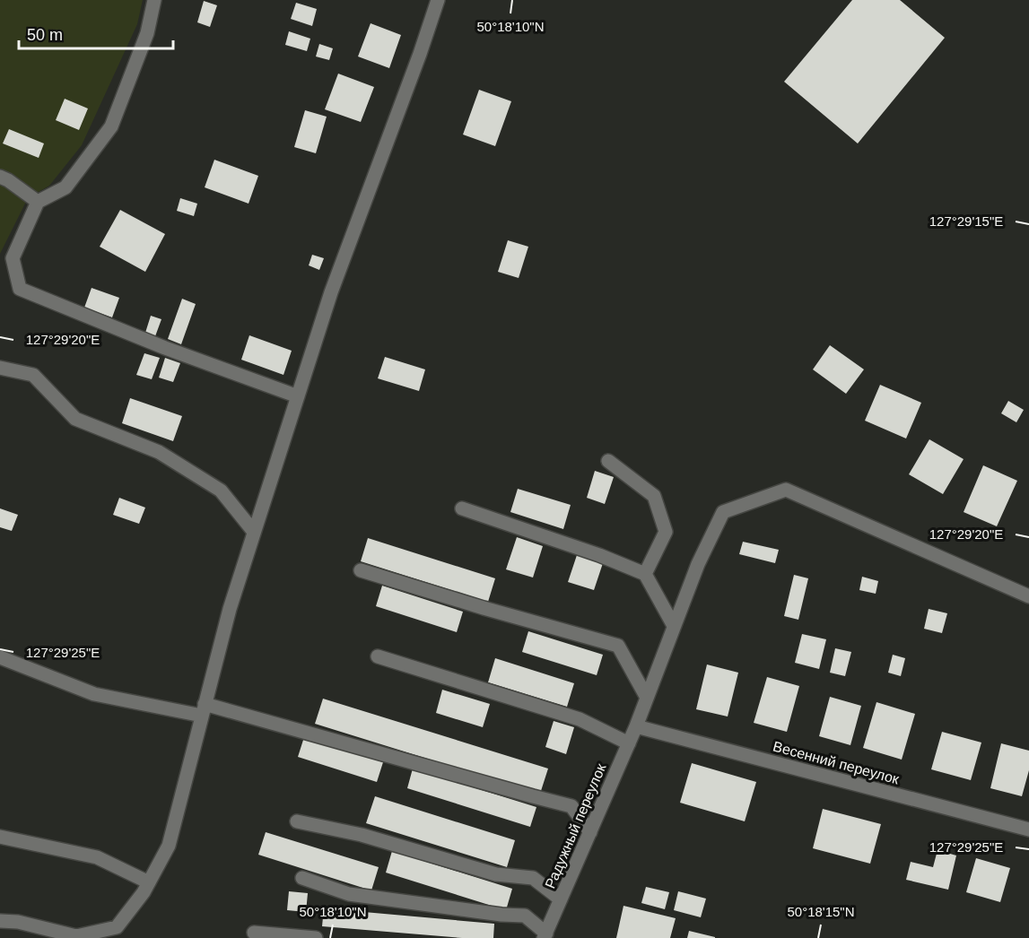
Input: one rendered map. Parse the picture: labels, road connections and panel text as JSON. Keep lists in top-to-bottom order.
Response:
{
  "streets": {
    "street": ["Весенний переулок", "Радужный переулок"]
  },
  "crossings": [
    ["Весенний переулок", "Радужный переулок"]
  ],
  "scale_bar": "50 m",
  "coordinates": [
    "50°18'10\"N",
    "127°29'15\"E",
    "127°29'20\"E",
    "127°29'25\"E",
    "50°18'15\"N"
  ]
}
